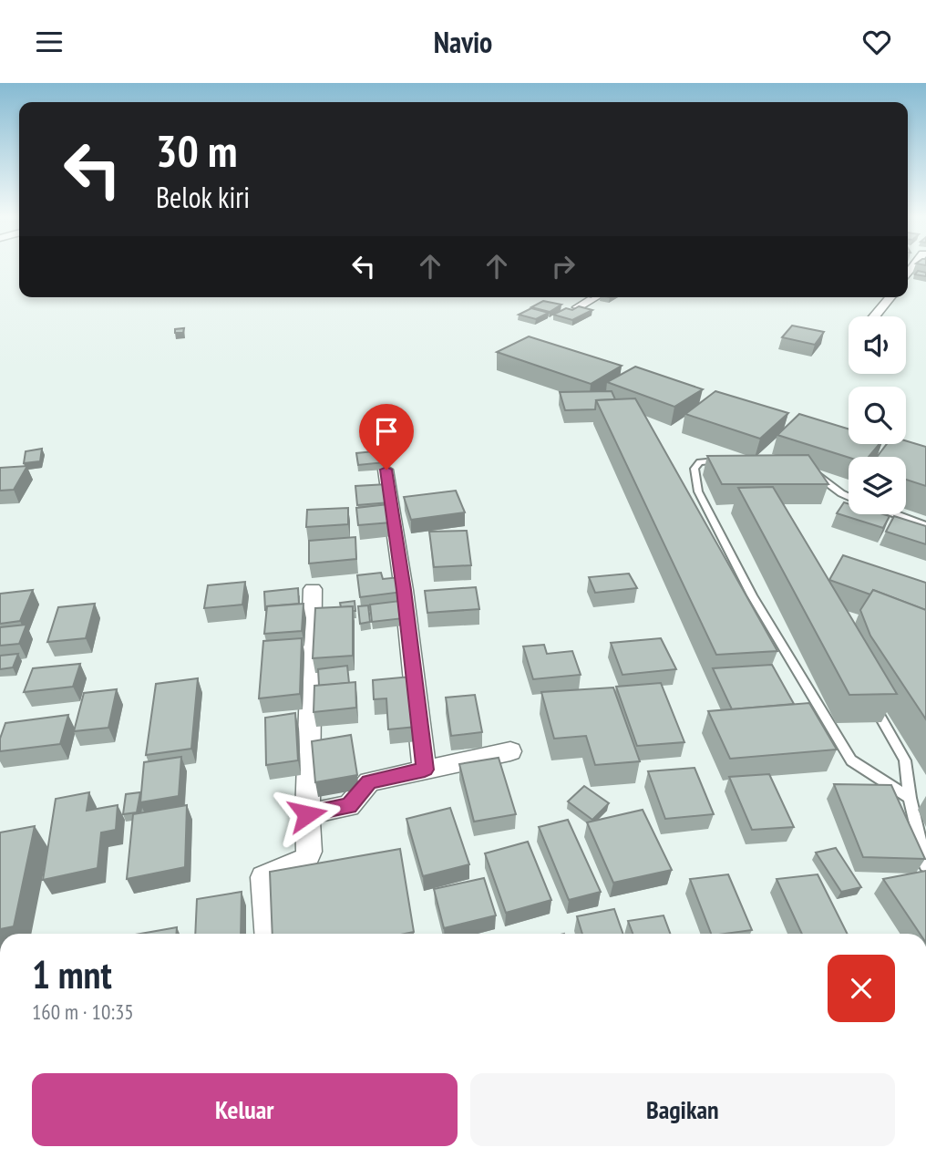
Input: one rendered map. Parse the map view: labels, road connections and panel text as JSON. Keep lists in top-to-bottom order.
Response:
{
  "page": {
    "header": "Navio",
    "turn": ["30 m", "Belok kiri"],
    "heading": ["1 mnt", "160 m · 10:35"],
    "buttons": ["Keluar", "Bagikan"]
  }
}
